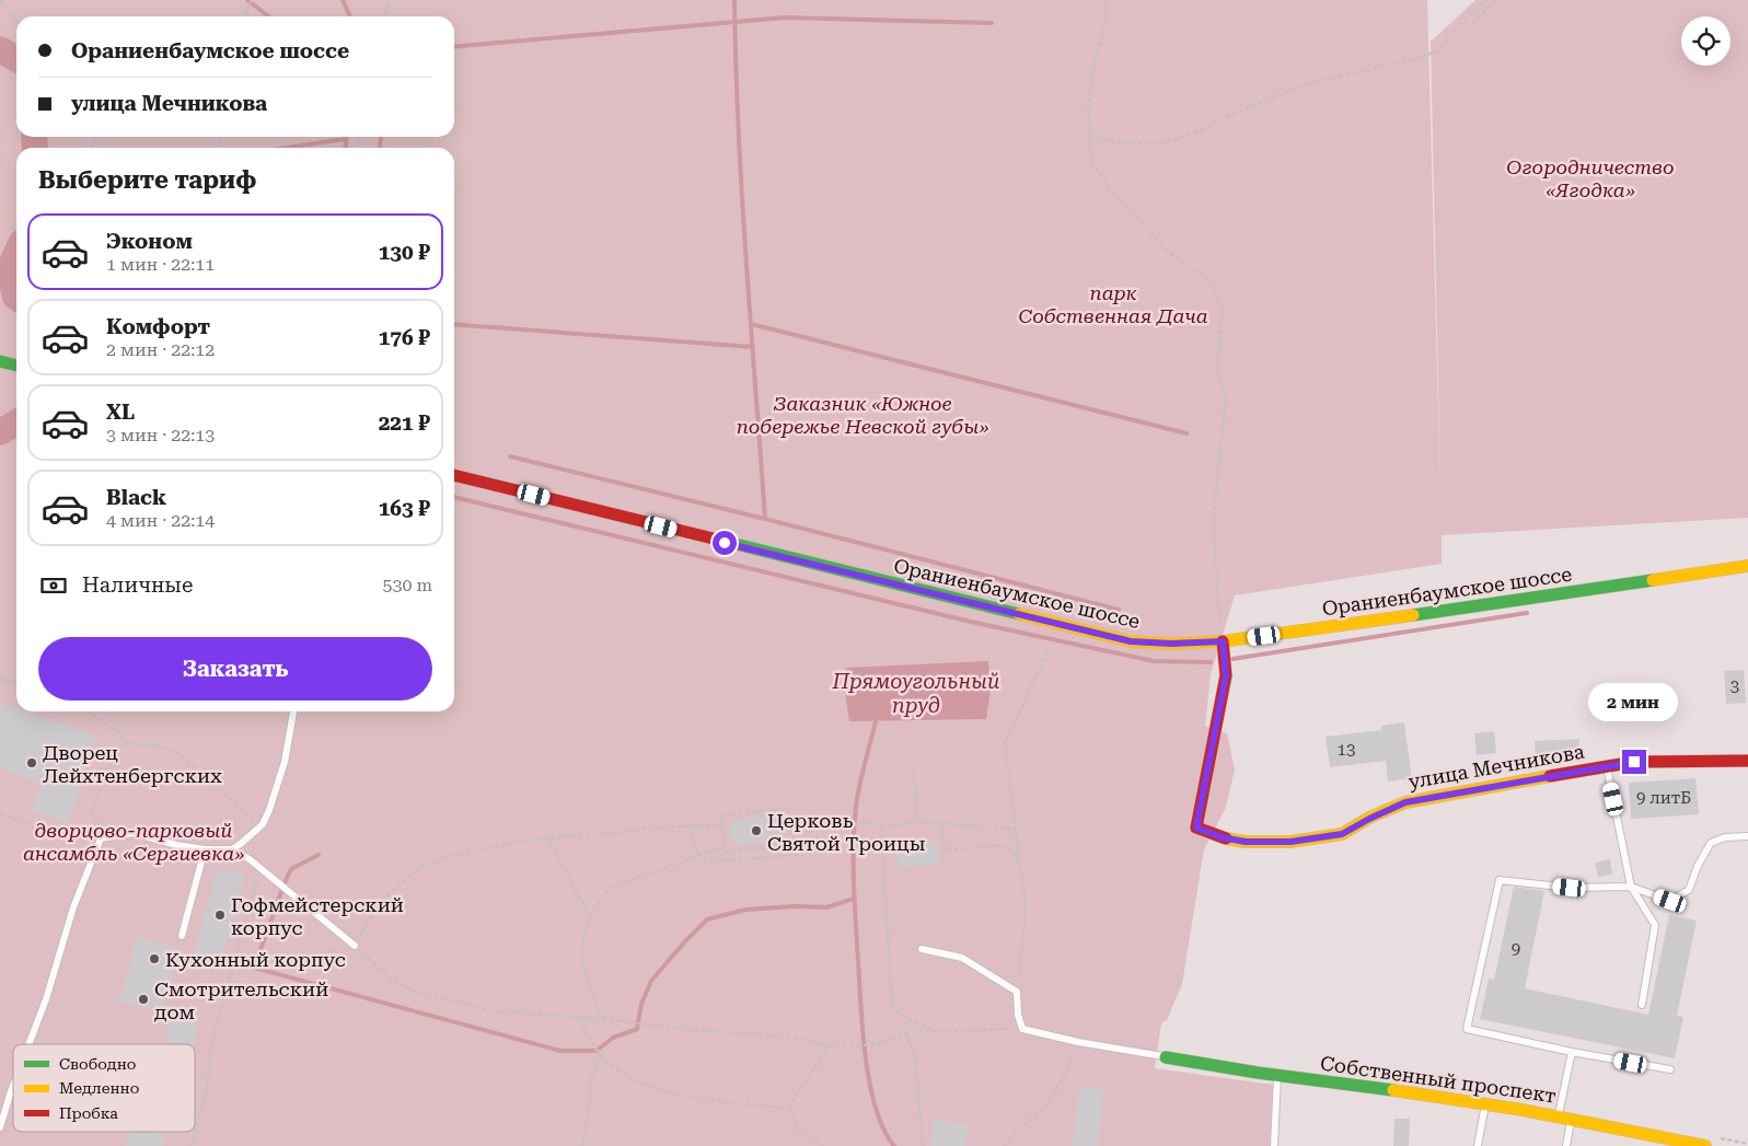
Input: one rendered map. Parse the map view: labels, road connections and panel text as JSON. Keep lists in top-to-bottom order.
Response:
{
  "streets": {
    "main road": ["Ораниенбаумское шоссе", "улица Мечникова", "Собственный проспект"]
  },
  "crossings": [
    ["Ораниенбаумское шоссе", "улица Мечникова"]
  ],
  "water": ["Прямоугольный пруд"],
  "parks": [
    "Огородничество «Ягодка»",
    "парк Собственная Дача",
    "Заказник «Южное побережье Невской губы»",
    "дворцово-парковый ансамбль «Сергиевка»"
  ],
  "places": [
    "Дворец Лейхтенбергских",
    "Церковь Святой Троицы",
    "Гофмейстерский корпус",
    "Кухонный корпус",
    "Смотрительский дом"
  ],
  "house_numbers": [
    "3",
    "13",
    "9 литБ",
    "9"
  ],
  "legend": ["Свободно", "Медленно", "Пробка"],
  "page": {
    "banner": ["Ораниенбаумское шоссе", "улица Мечникова"],
    "heading": "Выберите тариф",
    "list": [
      {
        "name": "Эконом",
        "note": "1 мин · 22:11",
        "value": "130 ₽"
      },
      {
        "name": "Комфорт",
        "note": "2 мин · 22:12",
        "value": "176 ₽"
      },
      {
        "name": "XL",
        "note": "3 мин · 22:13",
        "value": "221 ₽"
      },
      {
        "name": "Black",
        "note": "4 мин · 22:14",
        "value": "163 ₽"
      }
    ],
    "pay": ["Наличные", "530 m"],
    "buttons": "Заказать",
    "bubble": "2 мин"
  }
}
